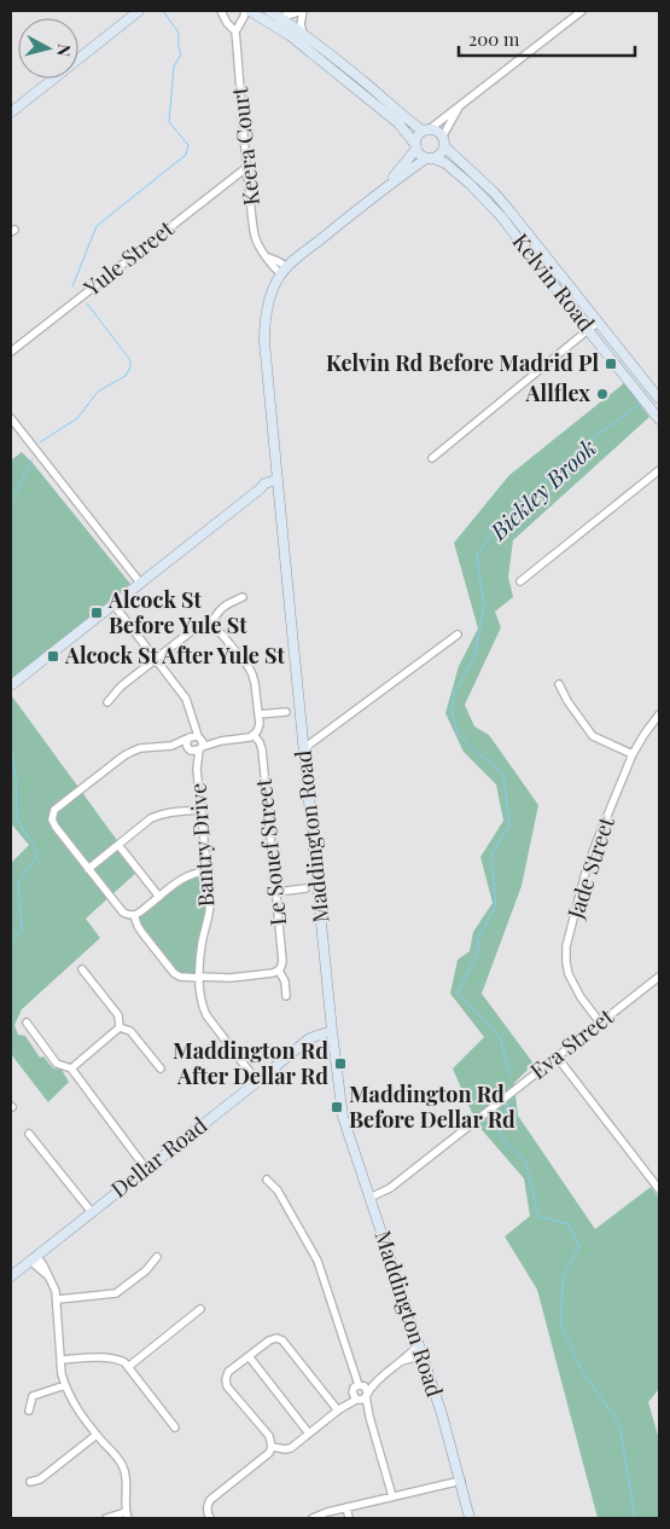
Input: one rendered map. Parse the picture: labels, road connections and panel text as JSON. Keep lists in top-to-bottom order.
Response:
{
  "streets": {
    "main road": ["Kelvin Road", "Maddington Road", "Dellar Road"],
    "street": [
      "Keera Court",
      "Yule Street",
      "Bantry Drive",
      "Le Souef Street",
      "Jade Street",
      "Eva Street"
    ]
  },
  "crossings": [
    ["Keera Court", "Yule Street"],
    ["Keera Court", "Maddington Road"],
    ["Kelvin Road", "Maddington Road"],
    ["Maddington Road", "Eva Street"],
    ["Maddington Road", "Dellar Road"],
    ["Bantry Drive", "Dellar Road"],
    ["Jade Street", "Eva Street"]
  ],
  "water": ["Bickley Brook"],
  "places": {
    "transit": [
      "Kelvin Rd Before Madrid Pl",
      "Alcock St Before Yule St",
      "Alcock St After Yule St",
      "Maddington Rd After Dellar Rd",
      "Maddington Rd Before Dellar Rd"
    ],
    "other": ["Allflex"]
  },
  "scale_bar": "200 m",
  "north": "right"
}
